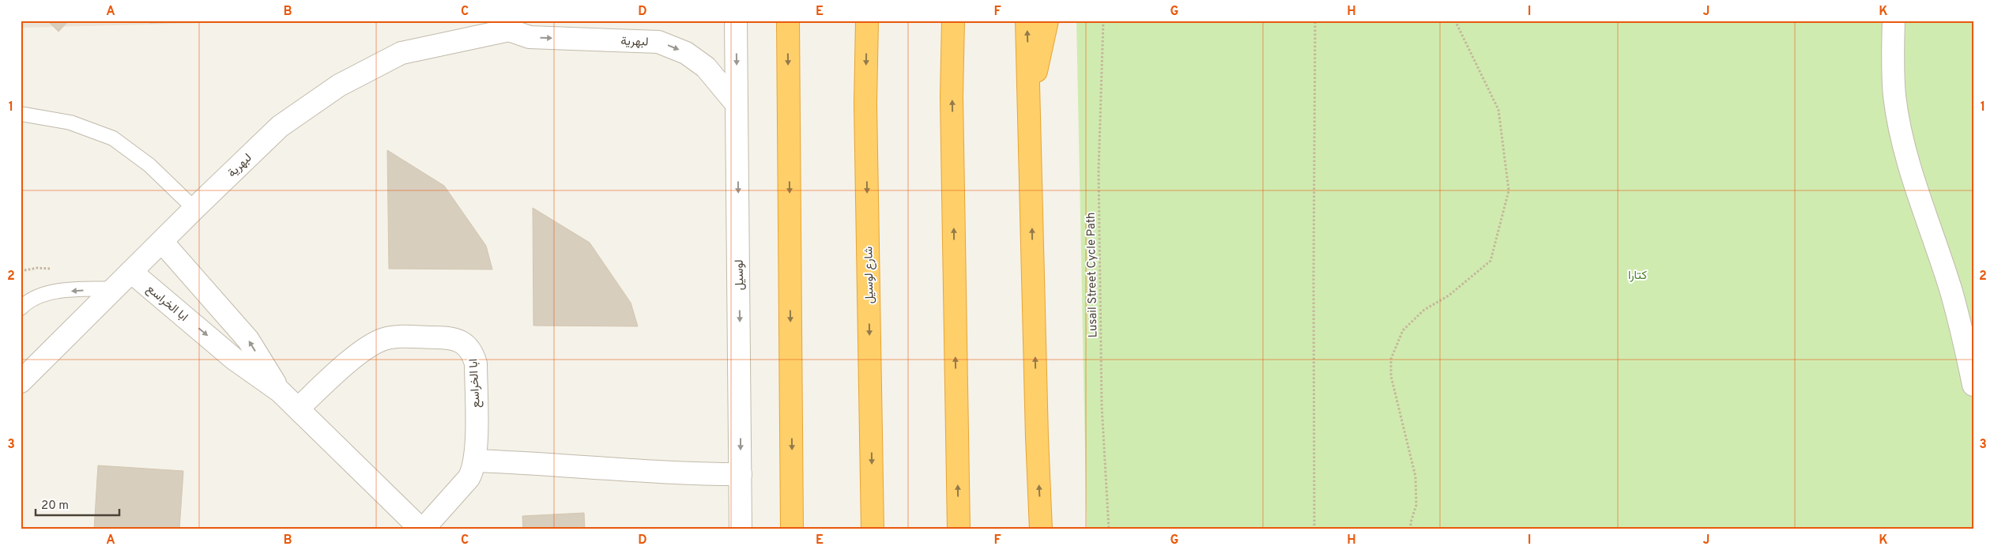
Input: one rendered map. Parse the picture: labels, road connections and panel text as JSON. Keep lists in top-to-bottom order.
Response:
{
  "streets": {
    "highway": ["شارع لوسيل"],
    "street": ["لبهرية", "لوسيل", "ابا الخراسع"],
    "path": ["Lusail Street Cycle Path"]
  },
  "crossings": [
    ["لبهرية", "لوسيل"],
    ["لبهرية", "ابا الخراسع"]
  ],
  "one_way": ["لوسيل"],
  "parks": ["كتارا"],
  "scale_bar": "20 m",
  "grid": {
    "columns": [
      "A",
      "B",
      "C",
      "D",
      "E",
      "F",
      "G",
      "H",
      "I",
      "J",
      "K"
    ],
    "rows": ["1", "2", "3"]
  }
}
